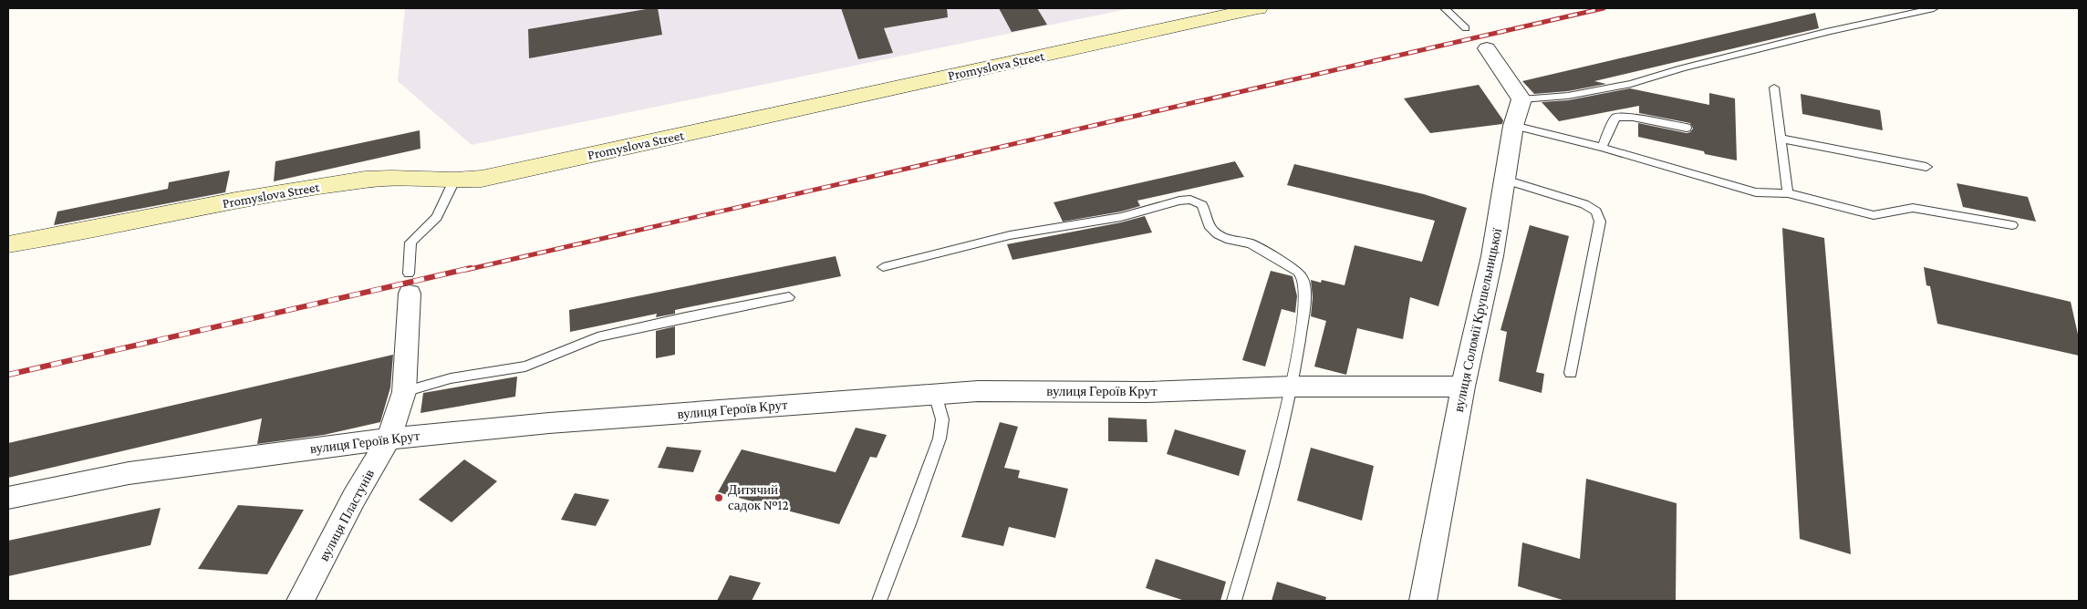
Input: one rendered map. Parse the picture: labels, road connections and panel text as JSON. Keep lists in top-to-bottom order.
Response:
{
  "streets": {
    "street": [
      "Promyslova Street",
      "вулиця Соломії Крушельницької",
      "вулиця Героїв Крут",
      "вулиця Пластунів"
    ]
  },
  "crossings": [
    ["Promyslova Street", "вулиця Пластунів"],
    ["вулиця Соломії Крушельницької", "вулиця Героїв Крут"],
    ["вулиця Героїв Крут", "вулиця Пластунів"]
  ],
  "places": ["Дитячий садок №12"]
}
